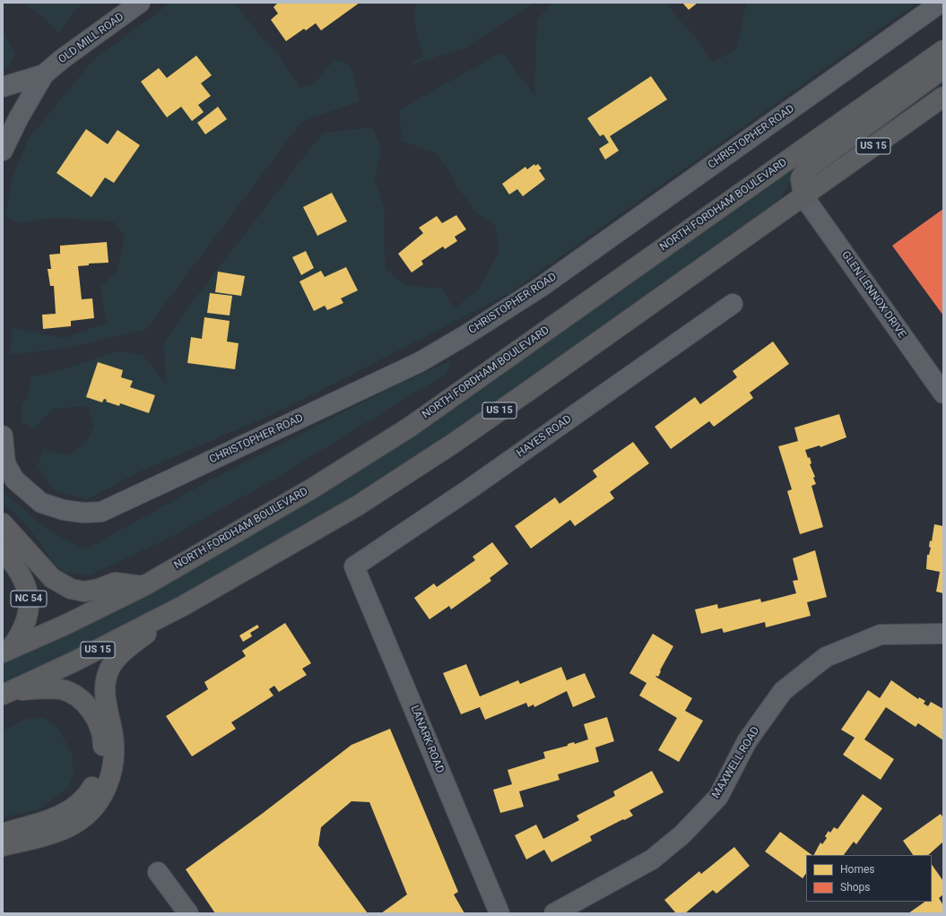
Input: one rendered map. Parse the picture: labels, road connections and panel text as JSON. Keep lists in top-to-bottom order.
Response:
{
  "streets": {
    "highway": ["US 15", "NORTH FORDHAM BOULEVARD", "NC 54"],
    "street": [
      "OLD MILL ROAD",
      "CHRISTOPHER ROAD",
      "GLEN LENNOX DRIVE",
      "HAYES ROAD",
      "LANARK ROAD",
      "MAXWELL ROAD"
    ]
  },
  "crossings": [
    ["US 15", "GLEN LENNOX DRIVE"],
    ["NORTH FORDHAM BOULEVARD", "NC 54"],
    ["HAYES ROAD", "LANARK ROAD"]
  ],
  "legend": ["Homes", "Shops"]
}
